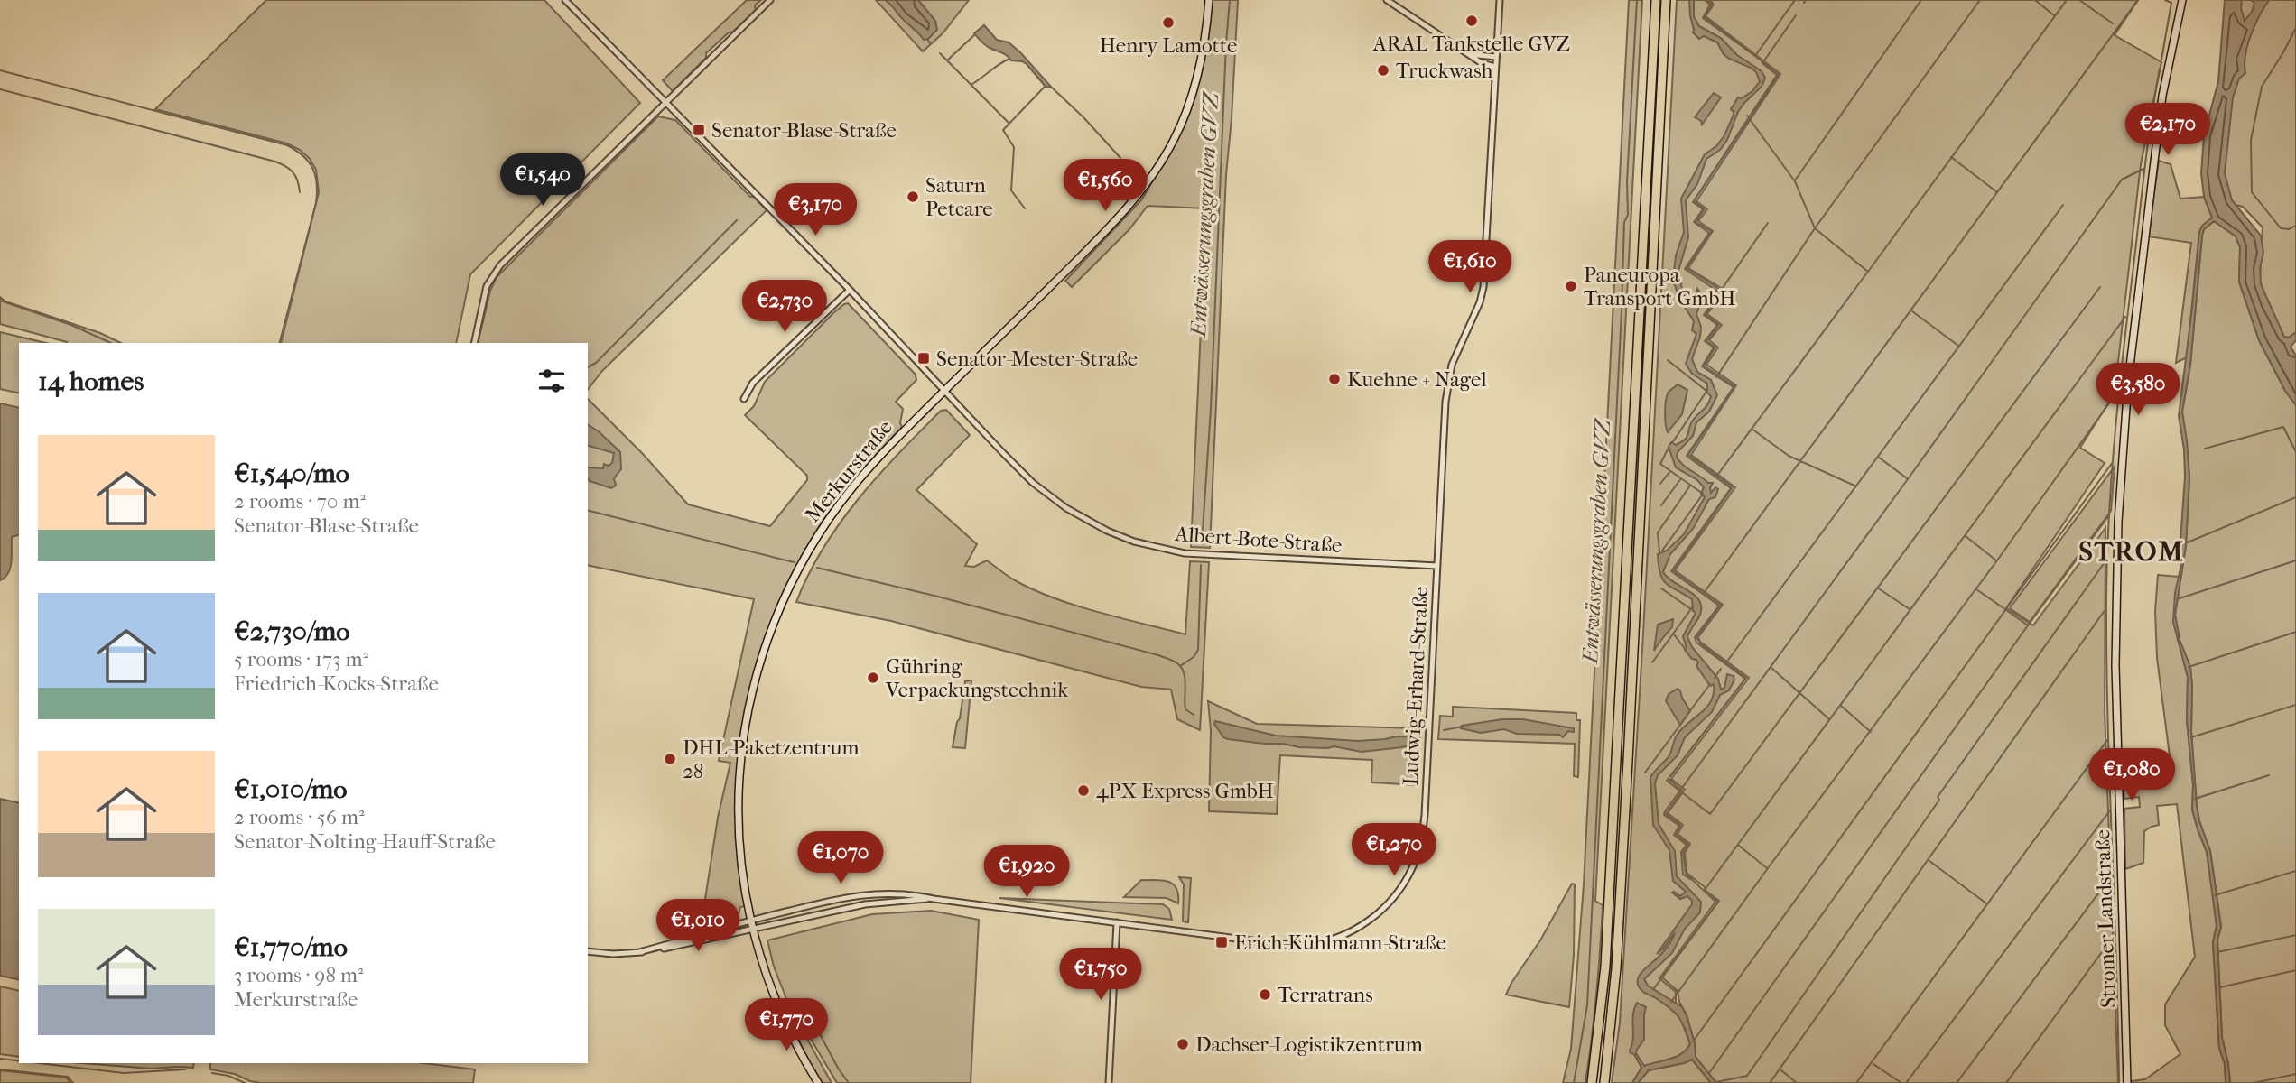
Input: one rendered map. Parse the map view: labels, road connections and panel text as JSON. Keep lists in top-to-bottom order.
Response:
{
  "streets": {
    "street": [
      "Merkurstraße",
      "Albert-Bote-Straße",
      "Ludwig-Erhard-Straße",
      "Stromer Landstraße"
    ]
  },
  "crossings": [
    ["Merkurstraße", "Albert-Bote-Straße"],
    ["Merkurstraße", "Ludwig-Erhard-Straße"],
    ["Albert-Bote-Straße", "Ludwig-Erhard-Straße"]
  ],
  "districts": ["STROM"],
  "water": ["Entwässerungsgraben GVZ"],
  "places": {
    "other": [
      "ARAL Tankstelle GVZ",
      "Henry Lamotte",
      "Truckwash",
      "Saturn Petcare",
      "Paneuropa Transport GmbH",
      "Kuehne + Nagel",
      "Gühring Verpackungstechnik",
      "DHL-Paketzentrum 28",
      "4PX Express GmbH",
      "Terratrans",
      "Dachser-Logistikzentrum"
    ],
    "transit": ["Senator-Blase-Straße", "Senator-Mester-Straße", "Erich-Kühlmann-Straße"]
  },
  "page": {
    "price": [
      "€2,170",
      "€1,540",
      "€1,560",
      "€3,170",
      "€1,610",
      "€2,730",
      "€3,580",
      "€1,080",
      "€1,270",
      "€1,070",
      "€1,920",
      "€1,010",
      "€1,750",
      "€1,770"
    ],
    "heading": "14 homes",
    "list": [
      {
        "name": "€1,540/mo",
        "note": "2 rooms · 70 m² · Senator-Blase-Straße"
      },
      {
        "name": "€2,730/mo",
        "note": "5 rooms · 173 m² · Friedrich-Kocks-Straße"
      },
      {
        "name": "€1,010/mo",
        "note": "2 rooms · 56 m² · Senator-Nolting-Hauff-Straße"
      },
      {
        "name": "€1,770/mo",
        "note": "3 rooms · 98 m² · Merkurstraße"
      }
    ]
  }
}
